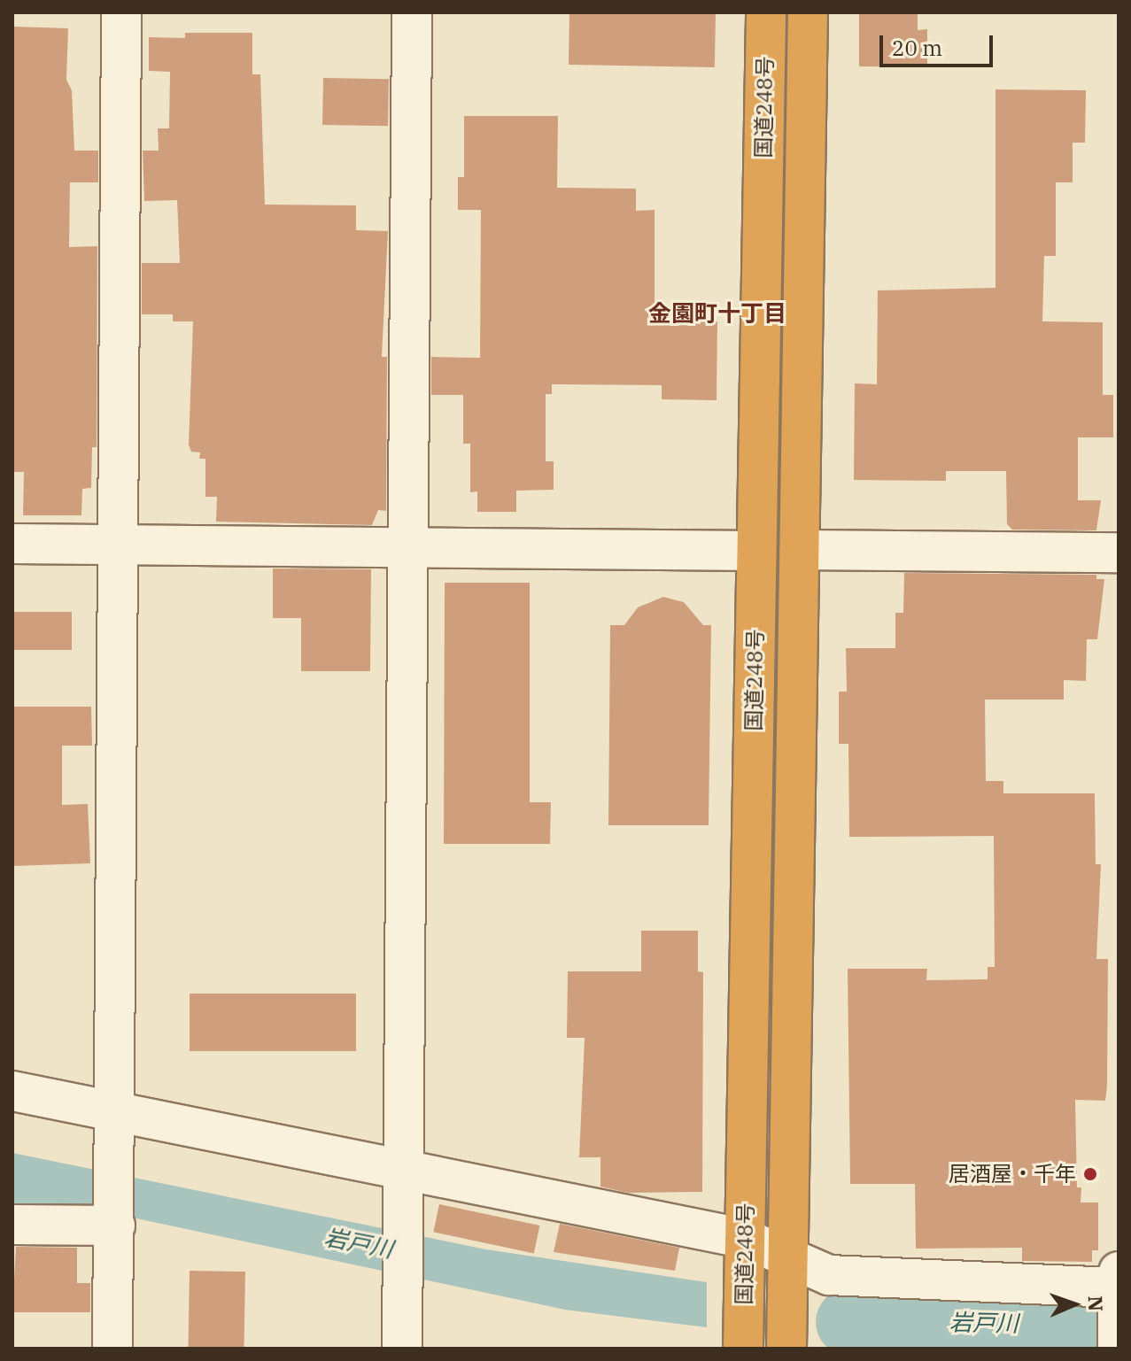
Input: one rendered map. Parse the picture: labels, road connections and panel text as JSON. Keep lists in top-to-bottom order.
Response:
{
  "streets": {
    "highway": ["国道248号"]
  },
  "districts": ["金園町十丁目"],
  "water": ["岩戸川"],
  "places": ["居酒屋・千年"],
  "scale_bar": "20 m",
  "north": "right"
}
